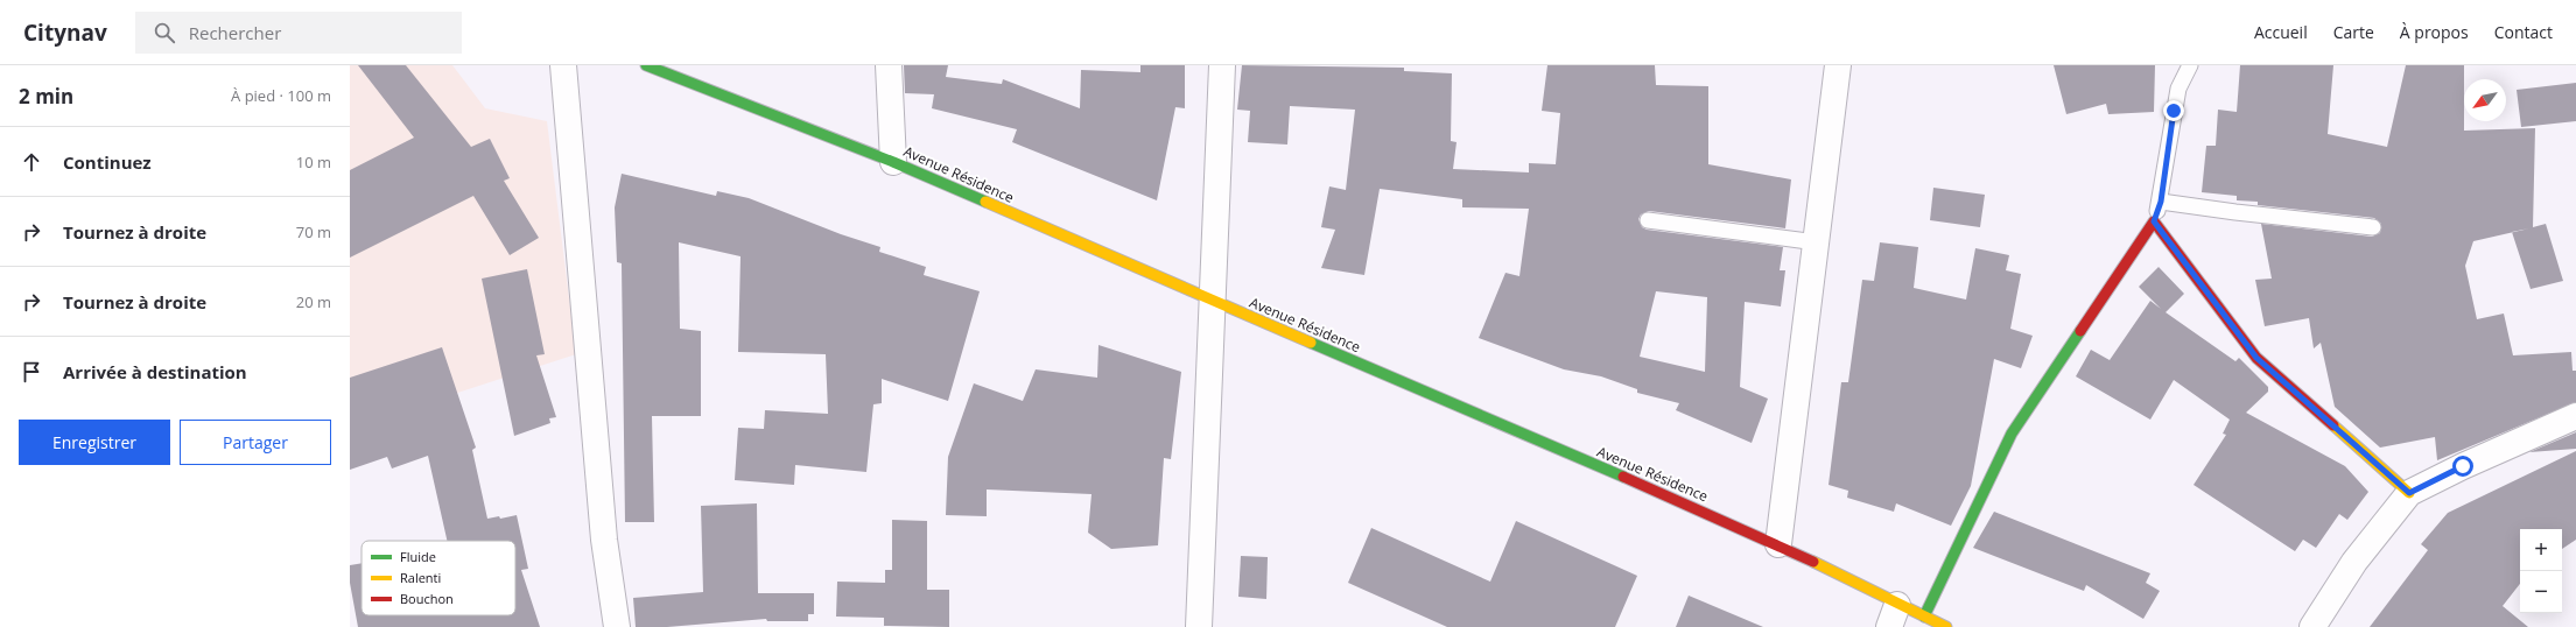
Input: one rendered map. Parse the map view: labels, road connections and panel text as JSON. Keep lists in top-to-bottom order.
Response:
{
  "streets": {
    "main road": ["Avenue Résidence"]
  },
  "legend": ["Fluide", "Ralenti", "Bouchon"],
  "north": "bottom left",
  "page": {
    "header": "Citynav",
    "search": "Rechercher",
    "nav": [
      "Accueil",
      "Carte",
      "À propos",
      "Contact"
    ],
    "heading": ["2 min", "À pied · 100 m"],
    "list": [
      ["Continuez", "10 m"],
      ["Tournez à droite", "70 m"],
      ["Tournez à droite", "20 m"],
      "Arrivée à destination"
    ],
    "buttons": ["Enregistrer", "Partager"],
    "map_buttons": ["+", "−"]
  }
}
